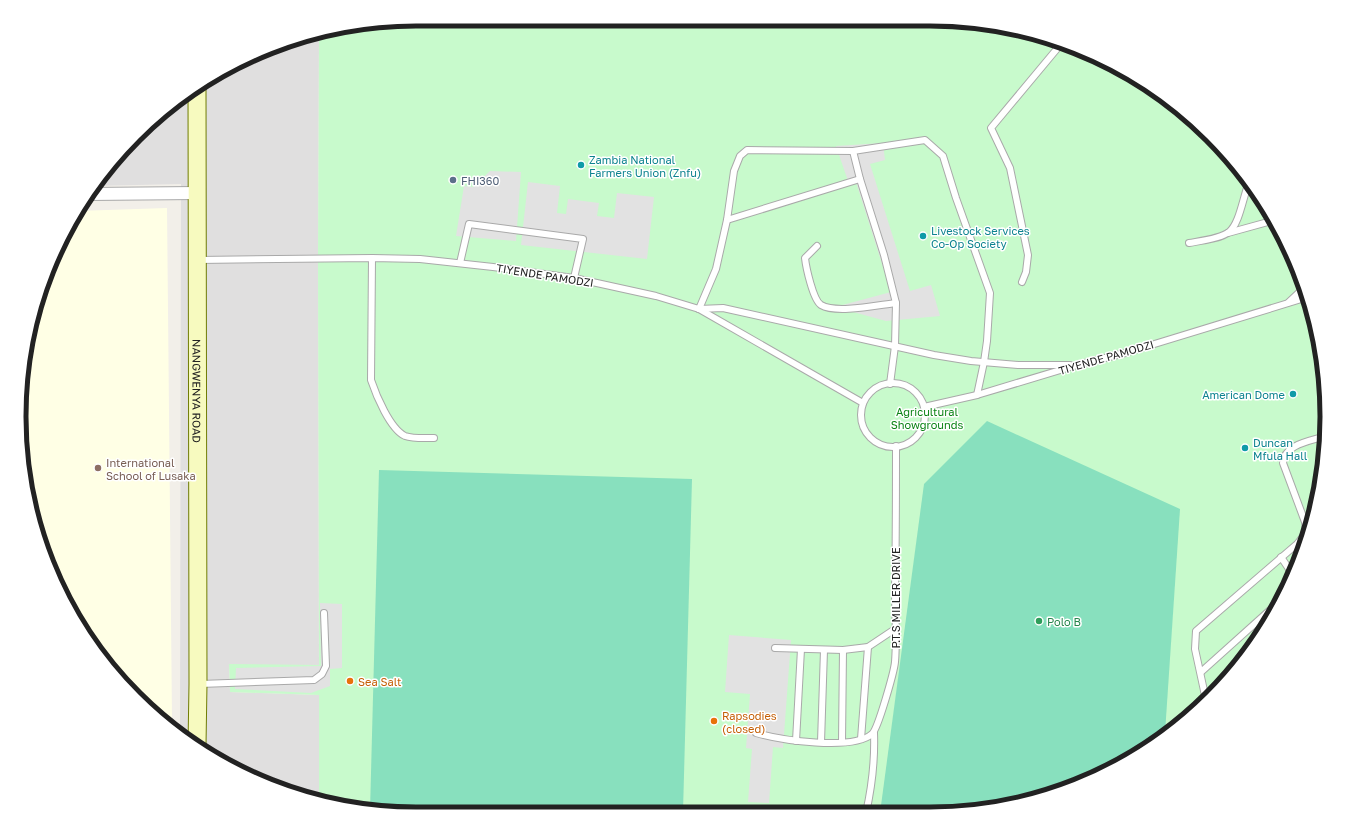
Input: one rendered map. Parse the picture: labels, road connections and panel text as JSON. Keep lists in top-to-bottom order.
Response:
{
  "streets": {
    "main road": ["NANGWENYA ROAD"],
    "lane": ["TIYENDE PAMODZI", "P.T.S MILLER DRIVE"]
  },
  "crossings": [
    ["TIYENDE PAMODZI", "NANGWENYA ROAD"],
    ["TIYENDE PAMODZI", "P.T.S MILLER DRIVE"]
  ],
  "parks": ["Agricultural Showgrounds"],
  "places": [
    "Zambia National Farmers Union (Znfu)",
    "FHI360",
    "Livestock Services Co-Op Society",
    "American Dome",
    "Duncan Mfula Hall",
    "International School of Lusaka",
    "Polo B",
    "Sea Salt",
    "Rapsodies (closed)"
  ]
}
